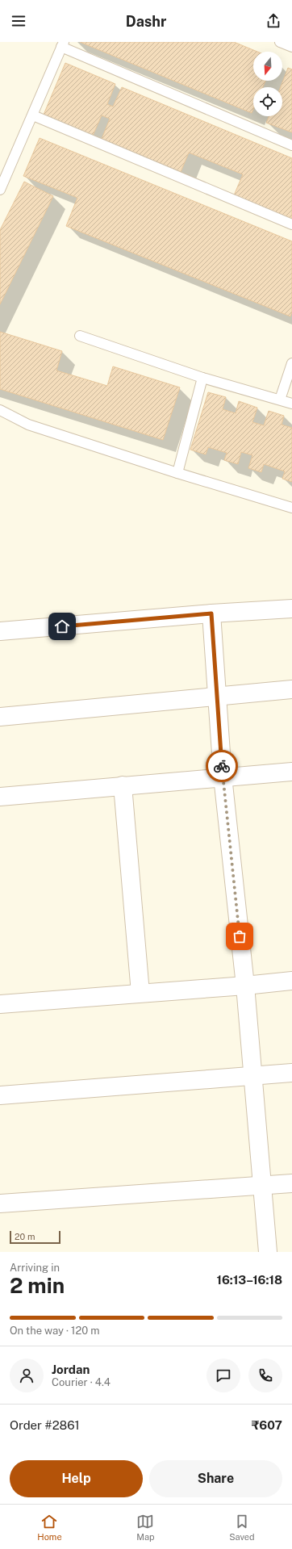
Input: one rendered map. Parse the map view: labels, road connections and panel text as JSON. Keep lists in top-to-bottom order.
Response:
{
  "scale_bar": "20 m",
  "north": "bottom",
  "page": {
    "header": "Dashr",
    "scale": "20 m",
    "heading": ["2 min", "Arriving in", "16:13–16:18"],
    "panel": [
      "Jordan",
      "Courier · 4.4",
      "Order #2861",
      "₹607"
    ],
    "bar": "On the way · 120 m",
    "buttons": ["Help", "Share"],
    "tabs": ["Home", "Map", "Saved"]
  }
}
